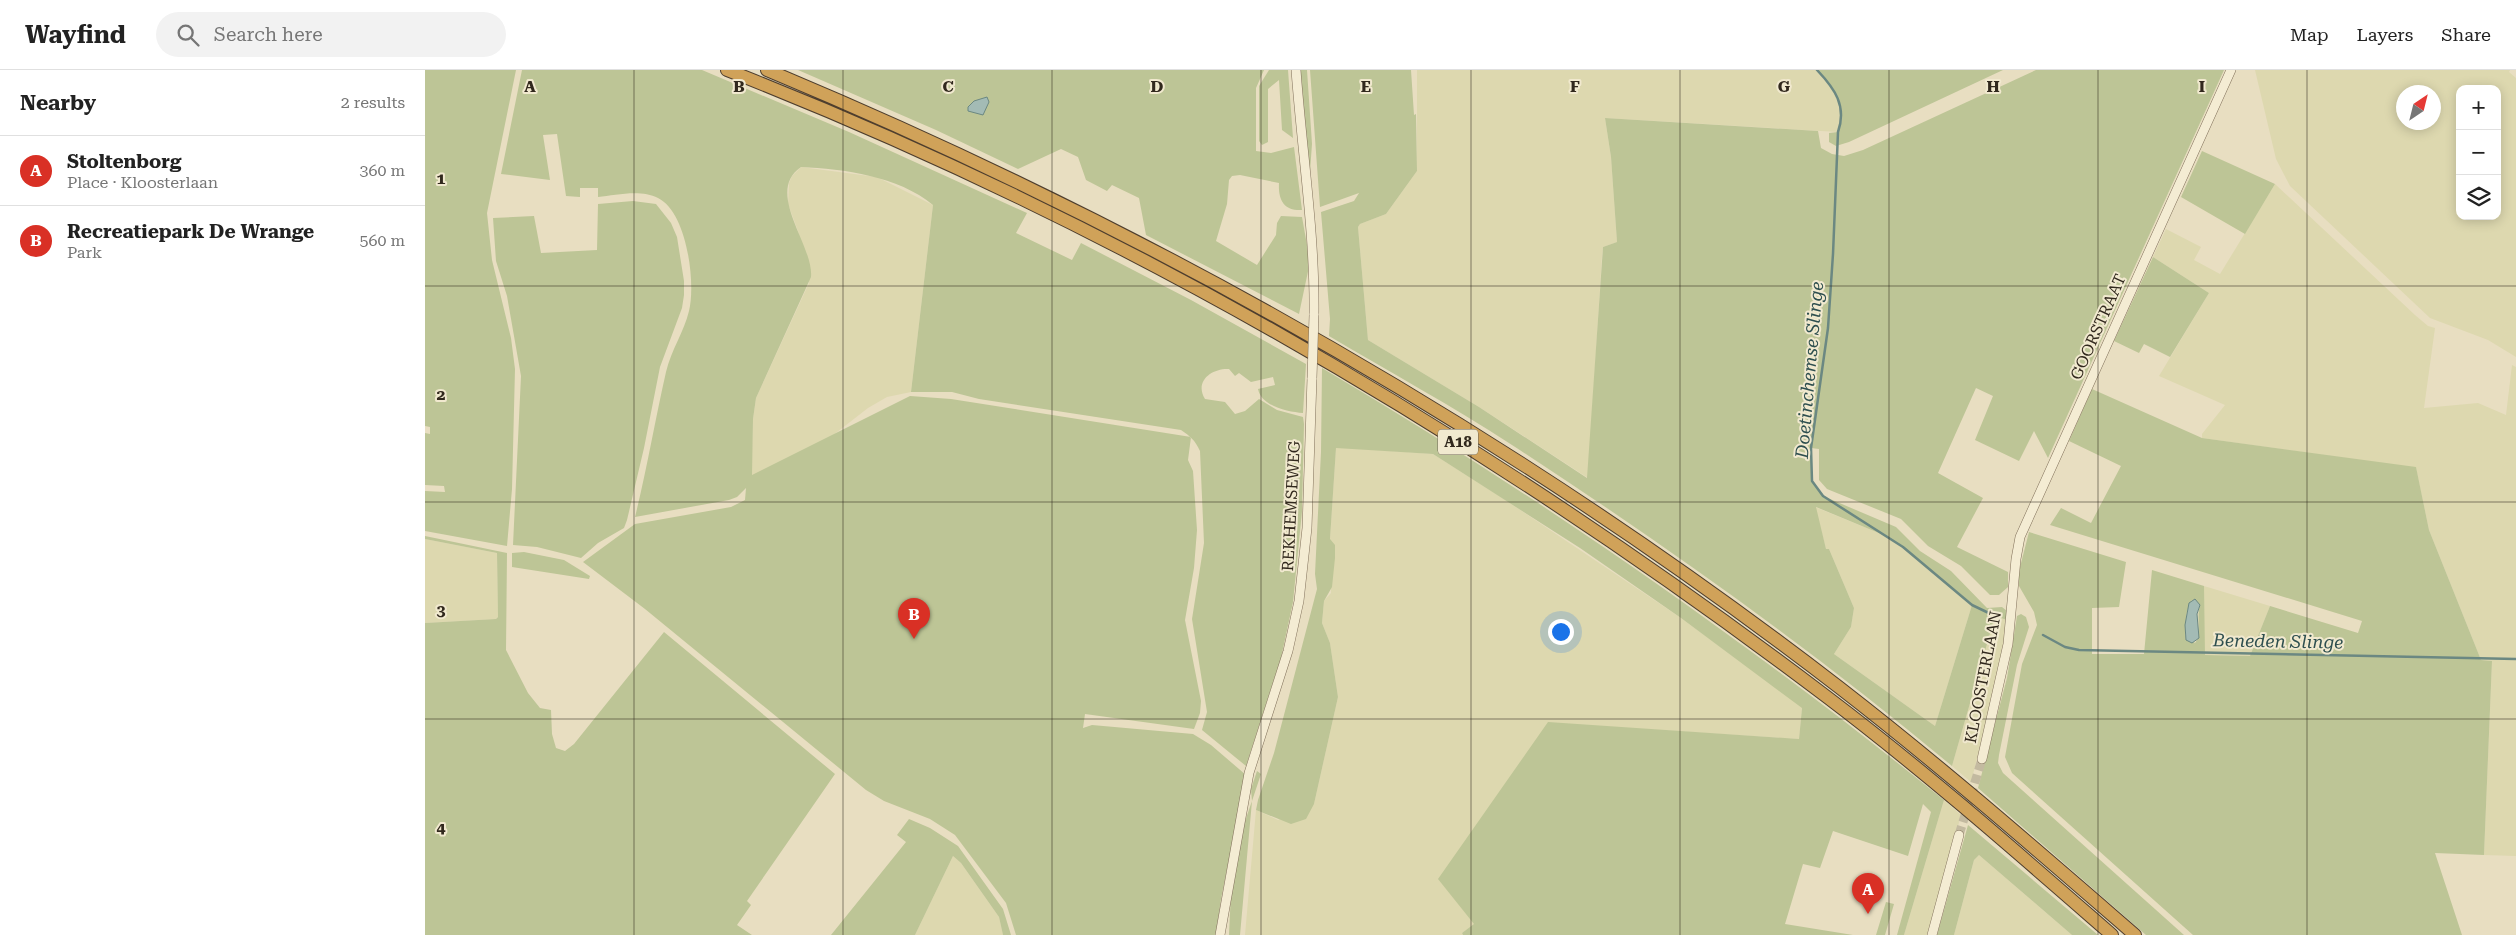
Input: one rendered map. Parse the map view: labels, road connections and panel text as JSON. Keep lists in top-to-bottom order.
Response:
{
  "streets": {
    "highway": ["A18"],
    "street": ["GOORSTRAAT", "REKHEMSEWEG", "KLOOSTERLAAN"]
  },
  "crossings": [
    ["GOORSTRAAT", "KLOOSTERLAAN"]
  ],
  "water": ["Doetinchemse Slinge", "Beneden Slinge"],
  "north": "top right",
  "page": {
    "header": "Wayfind",
    "search": "Search here",
    "nav": ["Map", "Layers", "Share"],
    "heading": ["Nearby", "2 results"],
    "map_buttons": ["+", "−"],
    "list": [
      {
        "mark": "A",
        "name": "Stoltenborg",
        "note": "Place · Kloosterlaan",
        "value": "360 m"
      },
      {
        "mark": "B",
        "name": "Recreatiepark De Wrange",
        "note": "Park",
        "value": "560 m"
      }
    ],
    "pins": ["B", "A"]
  },
  "grid": {
    "columns": [
      "A",
      "B",
      "C",
      "D",
      "E",
      "F",
      "G",
      "H",
      "I"
    ],
    "rows": [
      "1",
      "2",
      "3",
      "4"
    ]
  }
}
